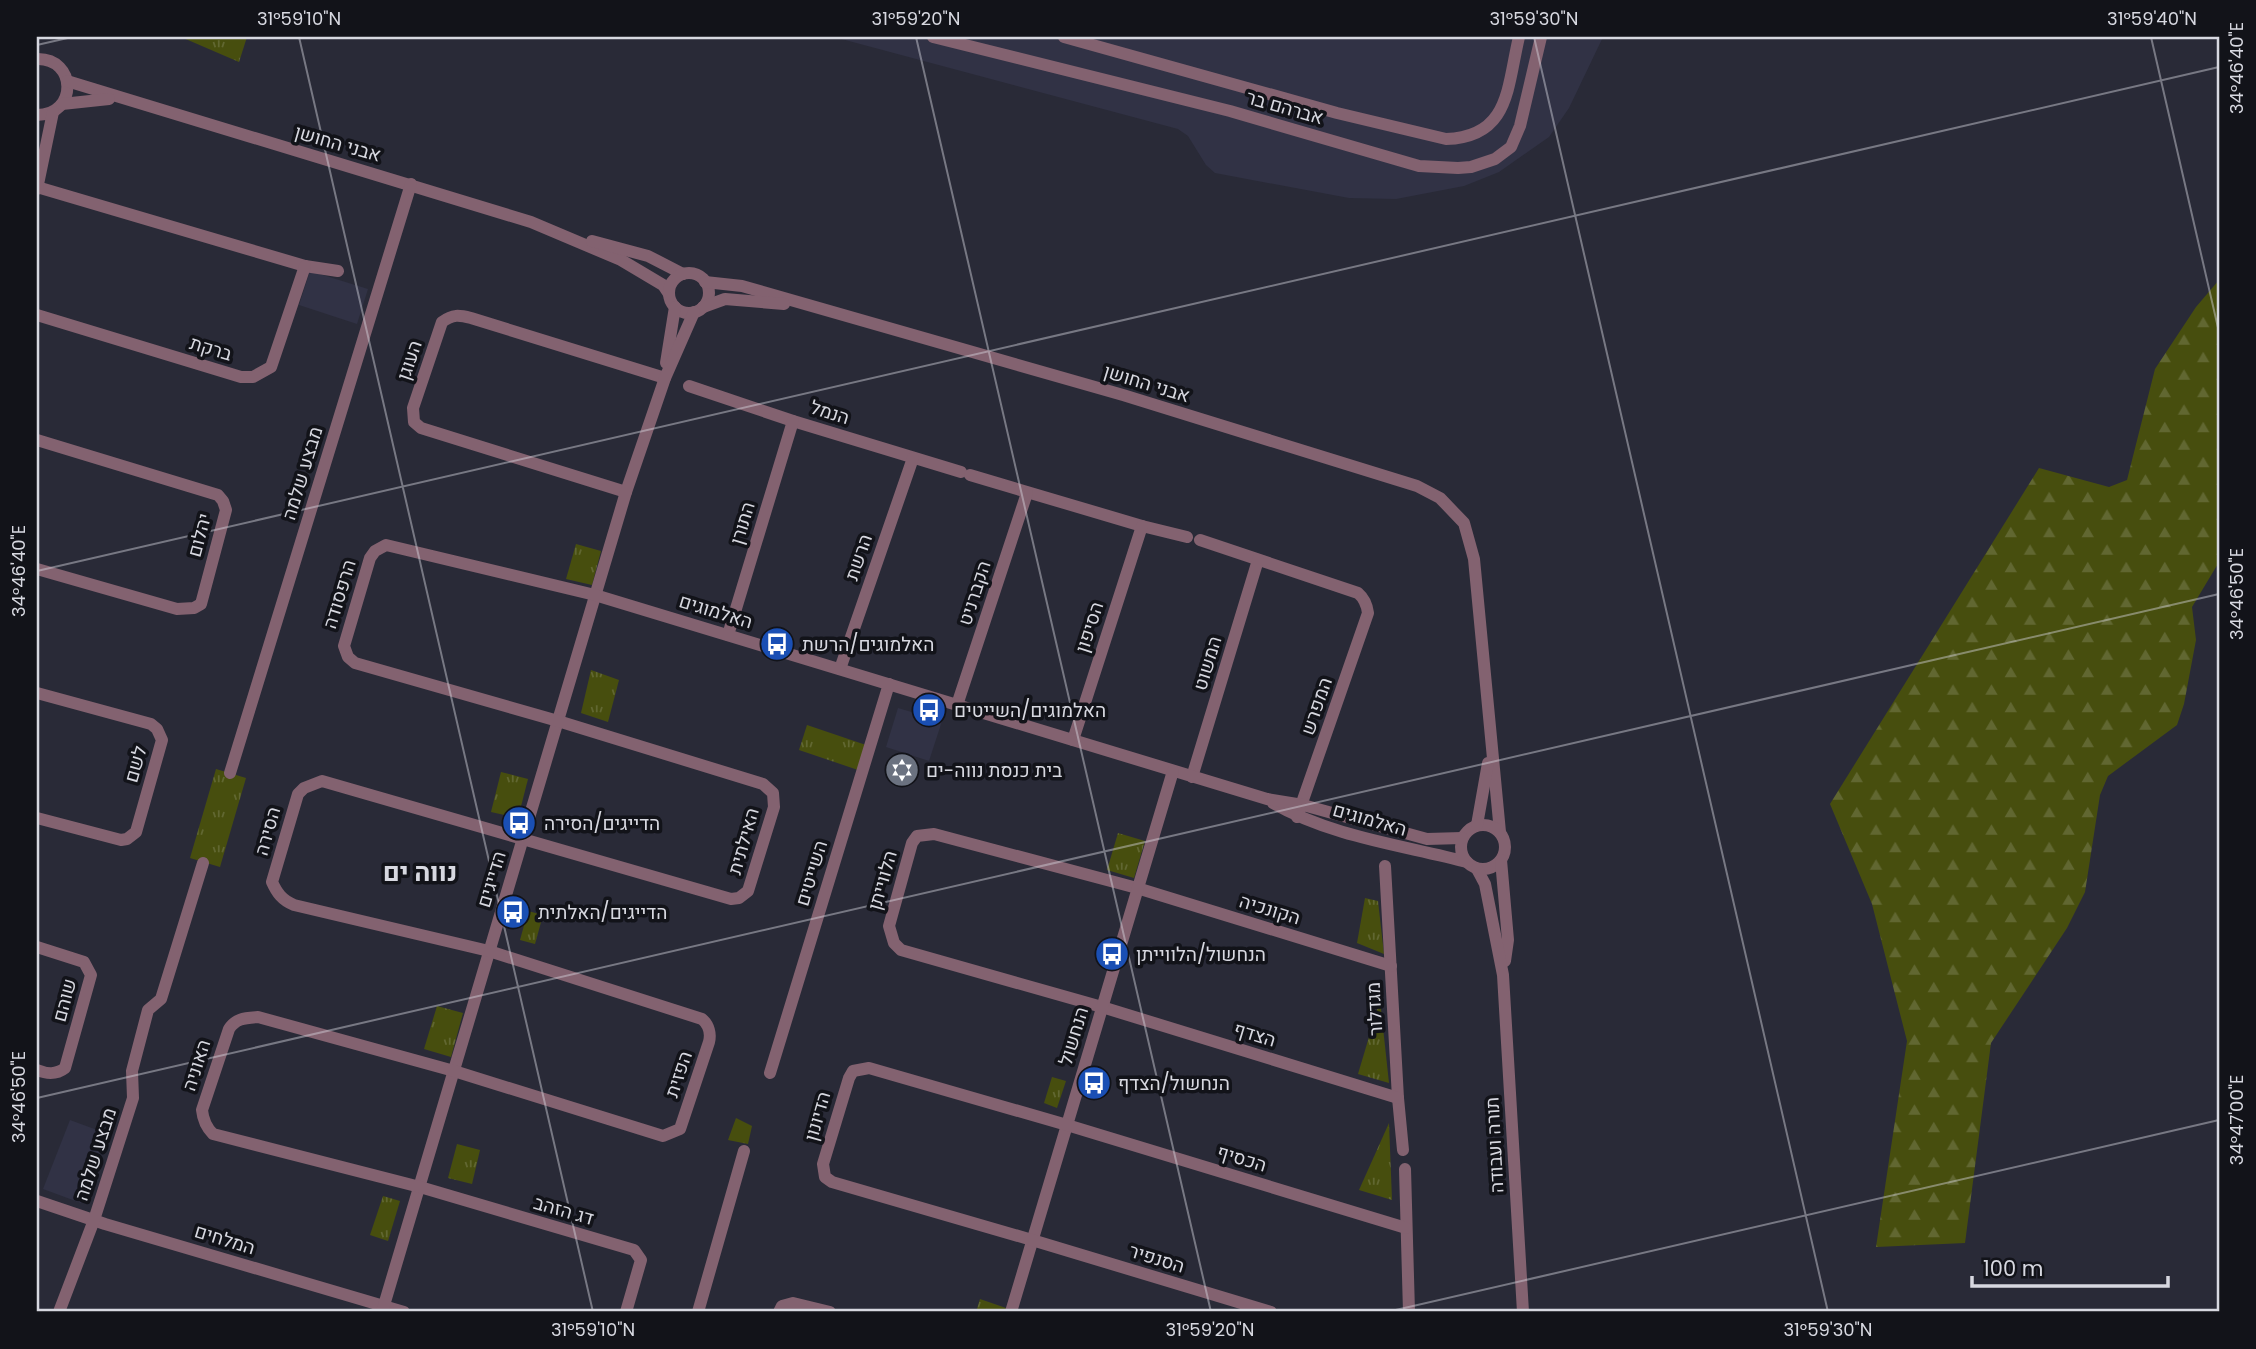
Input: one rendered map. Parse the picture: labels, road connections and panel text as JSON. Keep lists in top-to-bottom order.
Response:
{
  "streets": {
    "street": [
      "אברהם בר",
      "אבני החושן",
      "ברקת",
      "העוגן",
      "הנמל",
      "מבצע שלמה",
      "התורן",
      "יהלום",
      "הרשת",
      "הקברניט",
      "הרפסודה",
      "האלמוגים",
      "הסיפון",
      "המשוט",
      "המפרש",
      "לשם",
      "הסירה",
      "האילתית",
      "השייטים",
      "הדייגים",
      "הלווייתן",
      "הקונכיה",
      "שוהם",
      "מגדלור",
      "הצדף",
      "הנחשול",
      "האוניה",
      "הפזית",
      "הדיונון",
      "תורה ועבודה",
      "הכסיף",
      "דג הזהב",
      "המלחים",
      "הסנפיר"
    ]
  },
  "crossings": [
    ["אבני החושן", "מבצע שלמה"],
    ["אבני החושן", "הדייגים"],
    ["העוגן", "הדייגים"],
    ["הנמל", "התורן"],
    ["הנמל", "הרשת"],
    ["הנמל", "הקברניט"],
    ["הנמל", "הסיפון"],
    ["מבצע שלמה", "המלחים"],
    ["התורן", "האלמוגים"],
    ["הרשת", "האלמוגים"],
    ["הקברניט", "האלמוגים"],
    ["הרפסודה", "האלמוגים"],
    ["הרפסודה", "האילתית"],
    ["הרפסודה", "הדייגים"],
    ["האלמוגים", "הסיפון"],
    ["האלמוגים", "המשוט"],
    ["האלמוגים", "המפרש"],
    ["האלמוגים", "השייטים"],
    ["האלמוגים", "הדייגים"],
    ["האלמוגים", "הנחשול"],
    ["האלמוגים", "תורה ועבודה"],
    ["המשוט", "המפרש"],
    ["הסירה", "האילתית"],
    ["הסירה", "הדייגים"],
    ["הסירה", "הפזית"],
    ["האילתית", "הדייגים"],
    ["הדייגים", "האוניה"],
    ["הדייגים", "הפזית"],
    ["הדייגים", "דג הזהב"],
    ["הדייגים", "המלחים"],
    ["הלווייתן", "הקונכיה"],
    ["הלווייתן", "הצדף"],
    ["הלווייתן", "הנחשול"],
    ["הקונכיה", "מגדלור"],
    ["הקונכיה", "הנחשול"],
    ["מגדלור", "הצדף"],
    ["הצדף", "הנחשול"],
    ["הנחשול", "הדיונון"],
    ["הנחשול", "הכסיף"],
    ["הנחשול", "הסנפיר"],
    ["האוניה", "הפזית"],
    ["האוניה", "דג הזהב"],
    ["הדיונון", "הכסיף"],
    ["הדיונון", "הסנפיר"]
  ],
  "districts": ["נווה ים"],
  "places": {
    "bus stop": [
      "האלמוגים/הרשת",
      "האלמוגים/השייטים",
      "הדייגים/הסירה",
      "הדייגים/האלתית",
      "הנחשול/הלווייתן",
      "הנחשול/הצדף"
    ],
    "synagogue": ["בית כנסת נווה-ים"]
  },
  "scale_bar": "100 m",
  "coordinates": [
    "31°59'10\"N",
    "31°59'20\"N",
    "31°59'30\"N",
    "31°59'40\"N",
    "34°46'40\"E",
    "34°46'50\"E",
    "34°47'00\"E"
  ]
}
